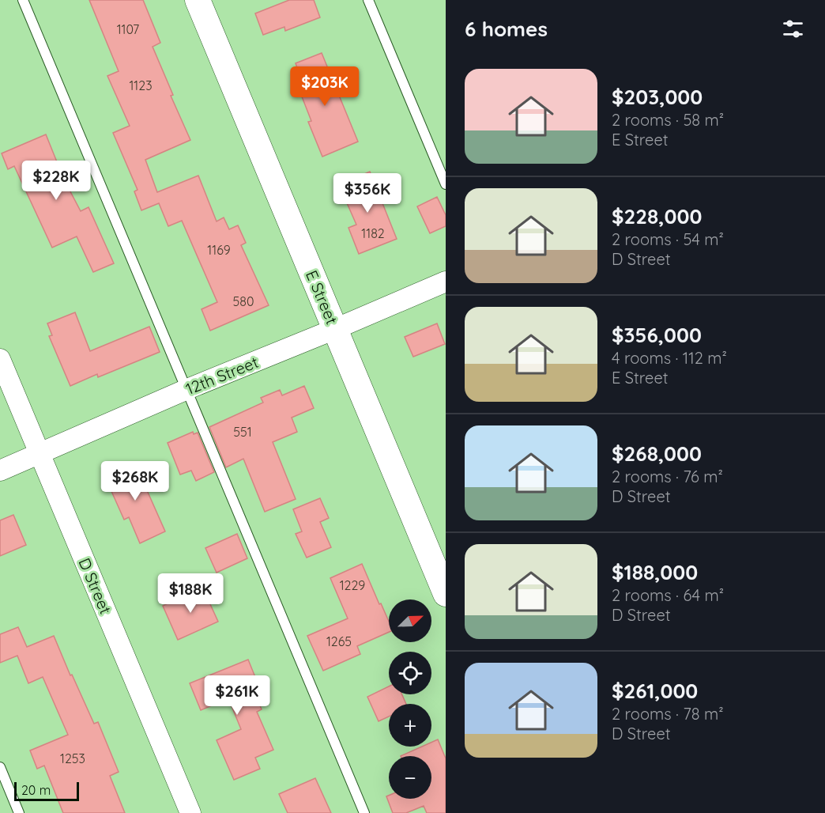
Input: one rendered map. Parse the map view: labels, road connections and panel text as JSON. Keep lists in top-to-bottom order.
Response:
{
  "streets": {
    "street": ["E Street", "12th Street", "D Street"]
  },
  "crossings": [
    ["E Street", "12th Street"],
    ["12th Street", "D Street"]
  ],
  "house_numbers": [
    "1107",
    "1123",
    "1182",
    "1169",
    "580",
    "551",
    "1229",
    "1265",
    "1253"
  ],
  "scale_bar": "20 m",
  "north": "top right",
  "page": {
    "heading": "6 homes",
    "list": [
      {
        "name": "$203,000",
        "note": "2 rooms · 58 m² · E Street"
      },
      {
        "name": "$228,000",
        "note": "2 rooms · 54 m² · D Street"
      },
      {
        "name": "$356,000",
        "note": "4 rooms · 112 m² · E Street"
      },
      {
        "name": "$268,000",
        "note": "2 rooms · 76 m² · D Street"
      },
      {
        "name": "$188,000",
        "note": "2 rooms · 64 m² · D Street"
      },
      {
        "name": "$261,000",
        "note": "2 rooms · 78 m² · D Street"
      }
    ],
    "price": [
      "$203K",
      "$228K",
      "$356K",
      "$268K",
      "$188K",
      "$261K"
    ],
    "map_buttons": ["+", "−"],
    "scale": "20 m"
  }
}
